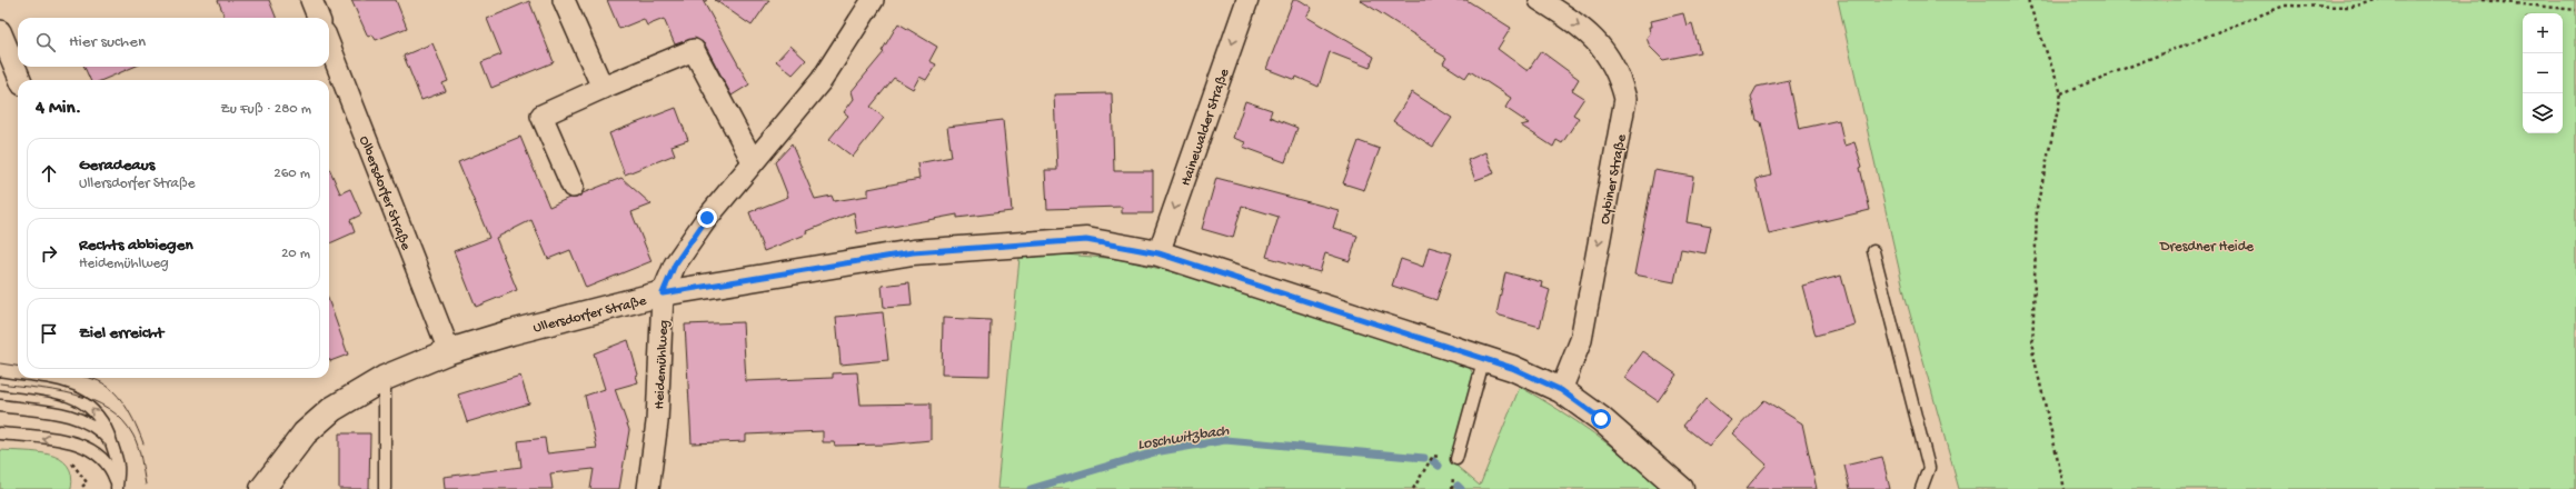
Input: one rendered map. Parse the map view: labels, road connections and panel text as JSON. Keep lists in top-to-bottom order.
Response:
{
  "streets": {
    "main road": ["Ullersdorfer Straße"],
    "street": [
      "Hainewalder Straße",
      "Oybiner Straße",
      "Olbersdorfer Straße",
      "Heidemühlweg"
    ]
  },
  "crossings": [
    ["Hainewalder Straße", "Ullersdorfer Straße"],
    ["Oybiner Straße", "Ullersdorfer Straße"],
    ["Olbersdorfer Straße", "Ullersdorfer Straße"],
    ["Ullersdorfer Straße", "Heidemühlweg"]
  ],
  "one_way": ["Hainewalder Straße", "Oybiner Straße"],
  "water": ["Loschwitzbach"],
  "parks": ["Dresdner Heide"],
  "page": {
    "map_buttons": ["+", "−"],
    "search": "Hier suchen",
    "heading": ["4 Min.", "Zu Fuß · 280 m"],
    "list": [
      ["Geradeaus", "Ullersdorfer Straße", "260 m"],
      ["Rechts abbiegen", "Heidemühlweg", "20 m"],
      "Ziel erreicht"
    ]
  }
}
